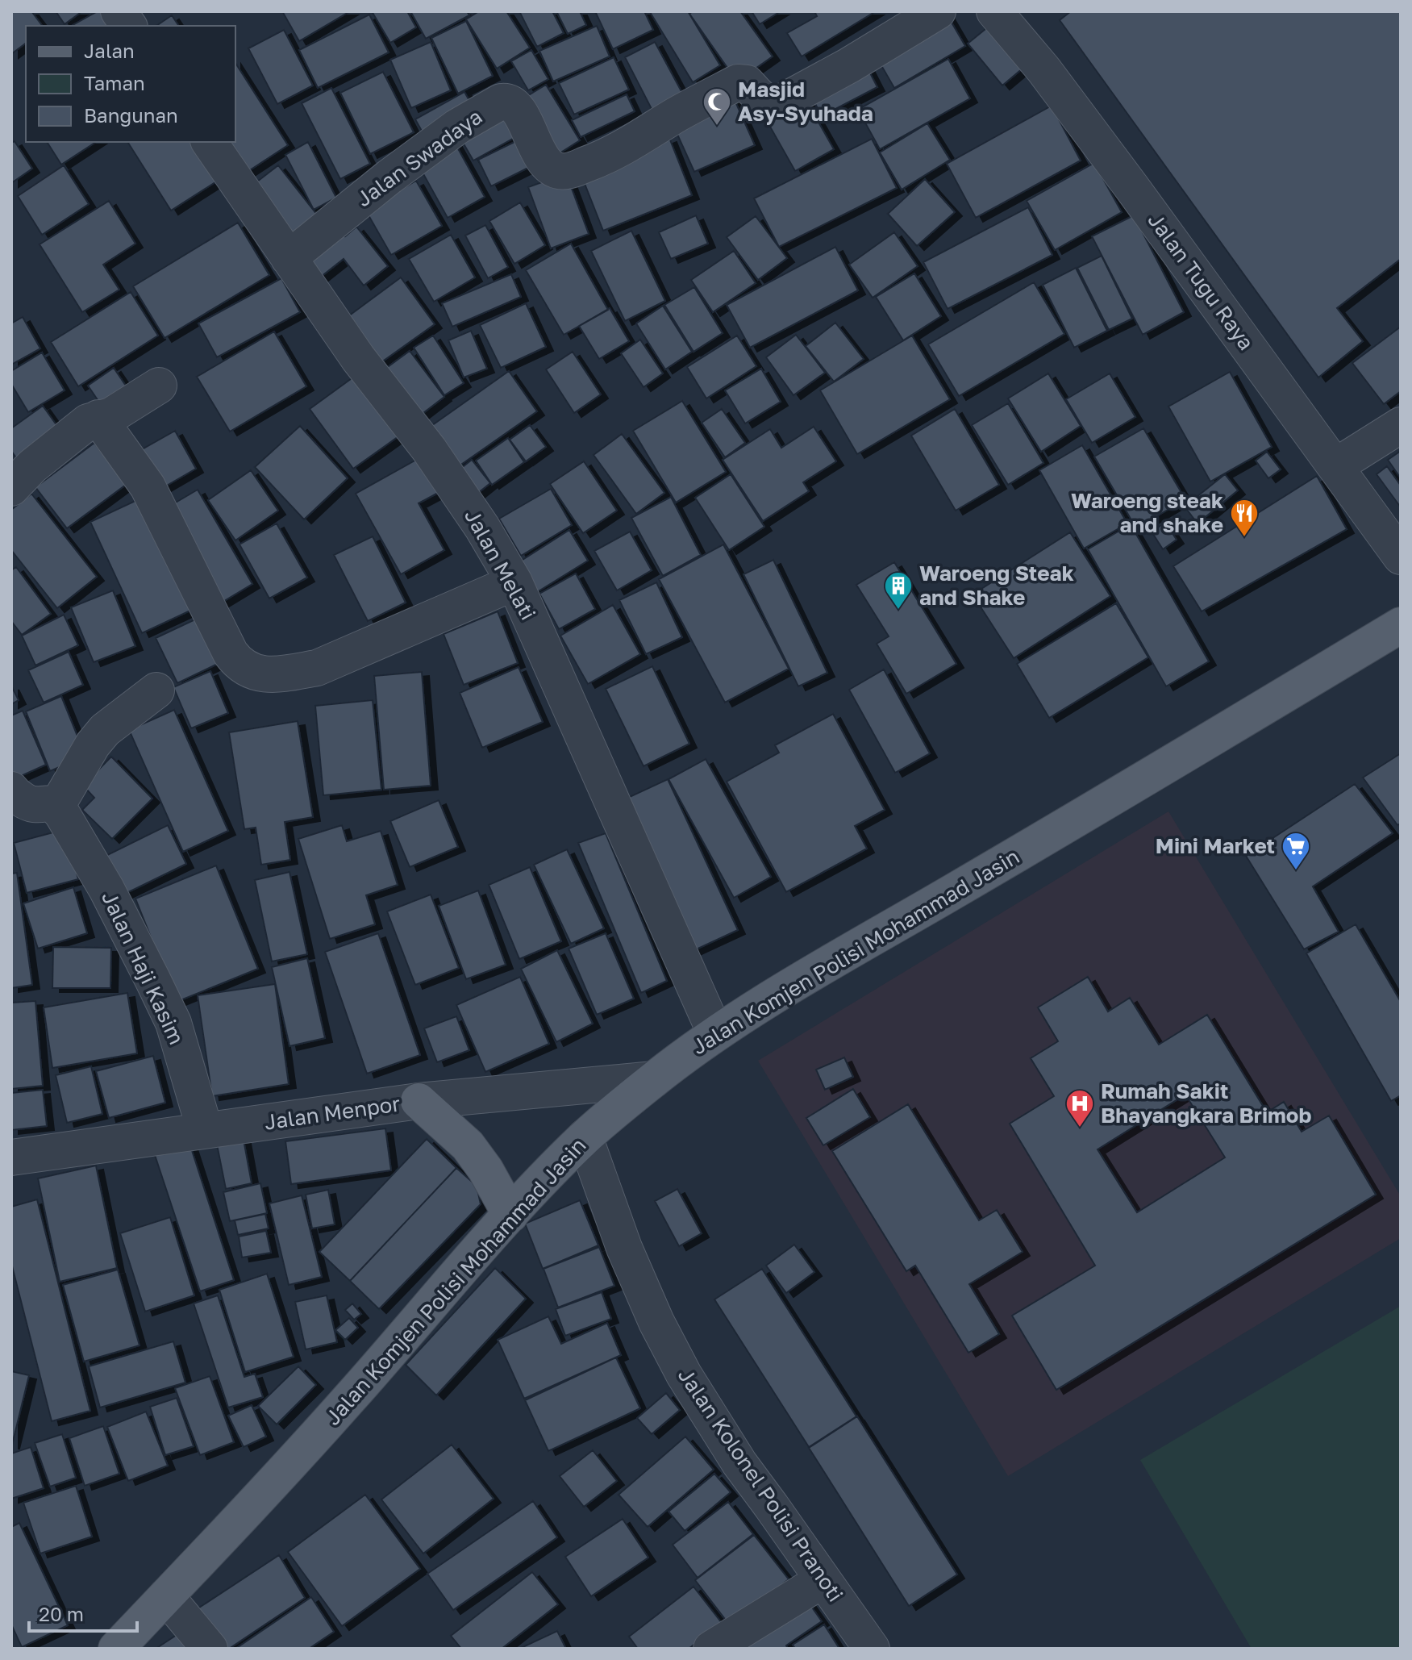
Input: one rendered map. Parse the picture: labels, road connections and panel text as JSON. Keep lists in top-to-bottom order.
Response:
{
  "streets": {
    "main road": ["Jalan Komjen Polisi Mohammad Jasin"],
    "street": [
      "Jalan Swadaya",
      "Jalan Tugu Raya",
      "Jalan Melati",
      "Jalan Haji Kasim",
      "Jalan Menpor",
      "Jalan Kolonel Polisi Pranoti"
    ]
  },
  "crossings": [
    ["Jalan Swadaya", "Jalan Melati"],
    ["Jalan Melati", "Jalan Komjen Polisi Mohammad Jasin"],
    ["Jalan Komjen Polisi Mohammad Jasin", "Jalan Menpor"],
    ["Jalan Komjen Polisi Mohammad Jasin", "Jalan Kolonel Polisi Pranoti"],
    ["Jalan Haji Kasim", "Jalan Menpor"]
  ],
  "places": {
    "mosque": ["Masjid Asy-Syuhada"],
    "restaurant": ["Waroeng steak and shake"],
    "building": ["Waroeng Steak and Shake"],
    "supermarket": ["Mini Market"],
    "hospital": ["Rumah Sakit Bhayangkara Brimob"]
  },
  "legend": ["Jalan", "Taman", "Bangunan"],
  "scale_bar": "20 m"
}
